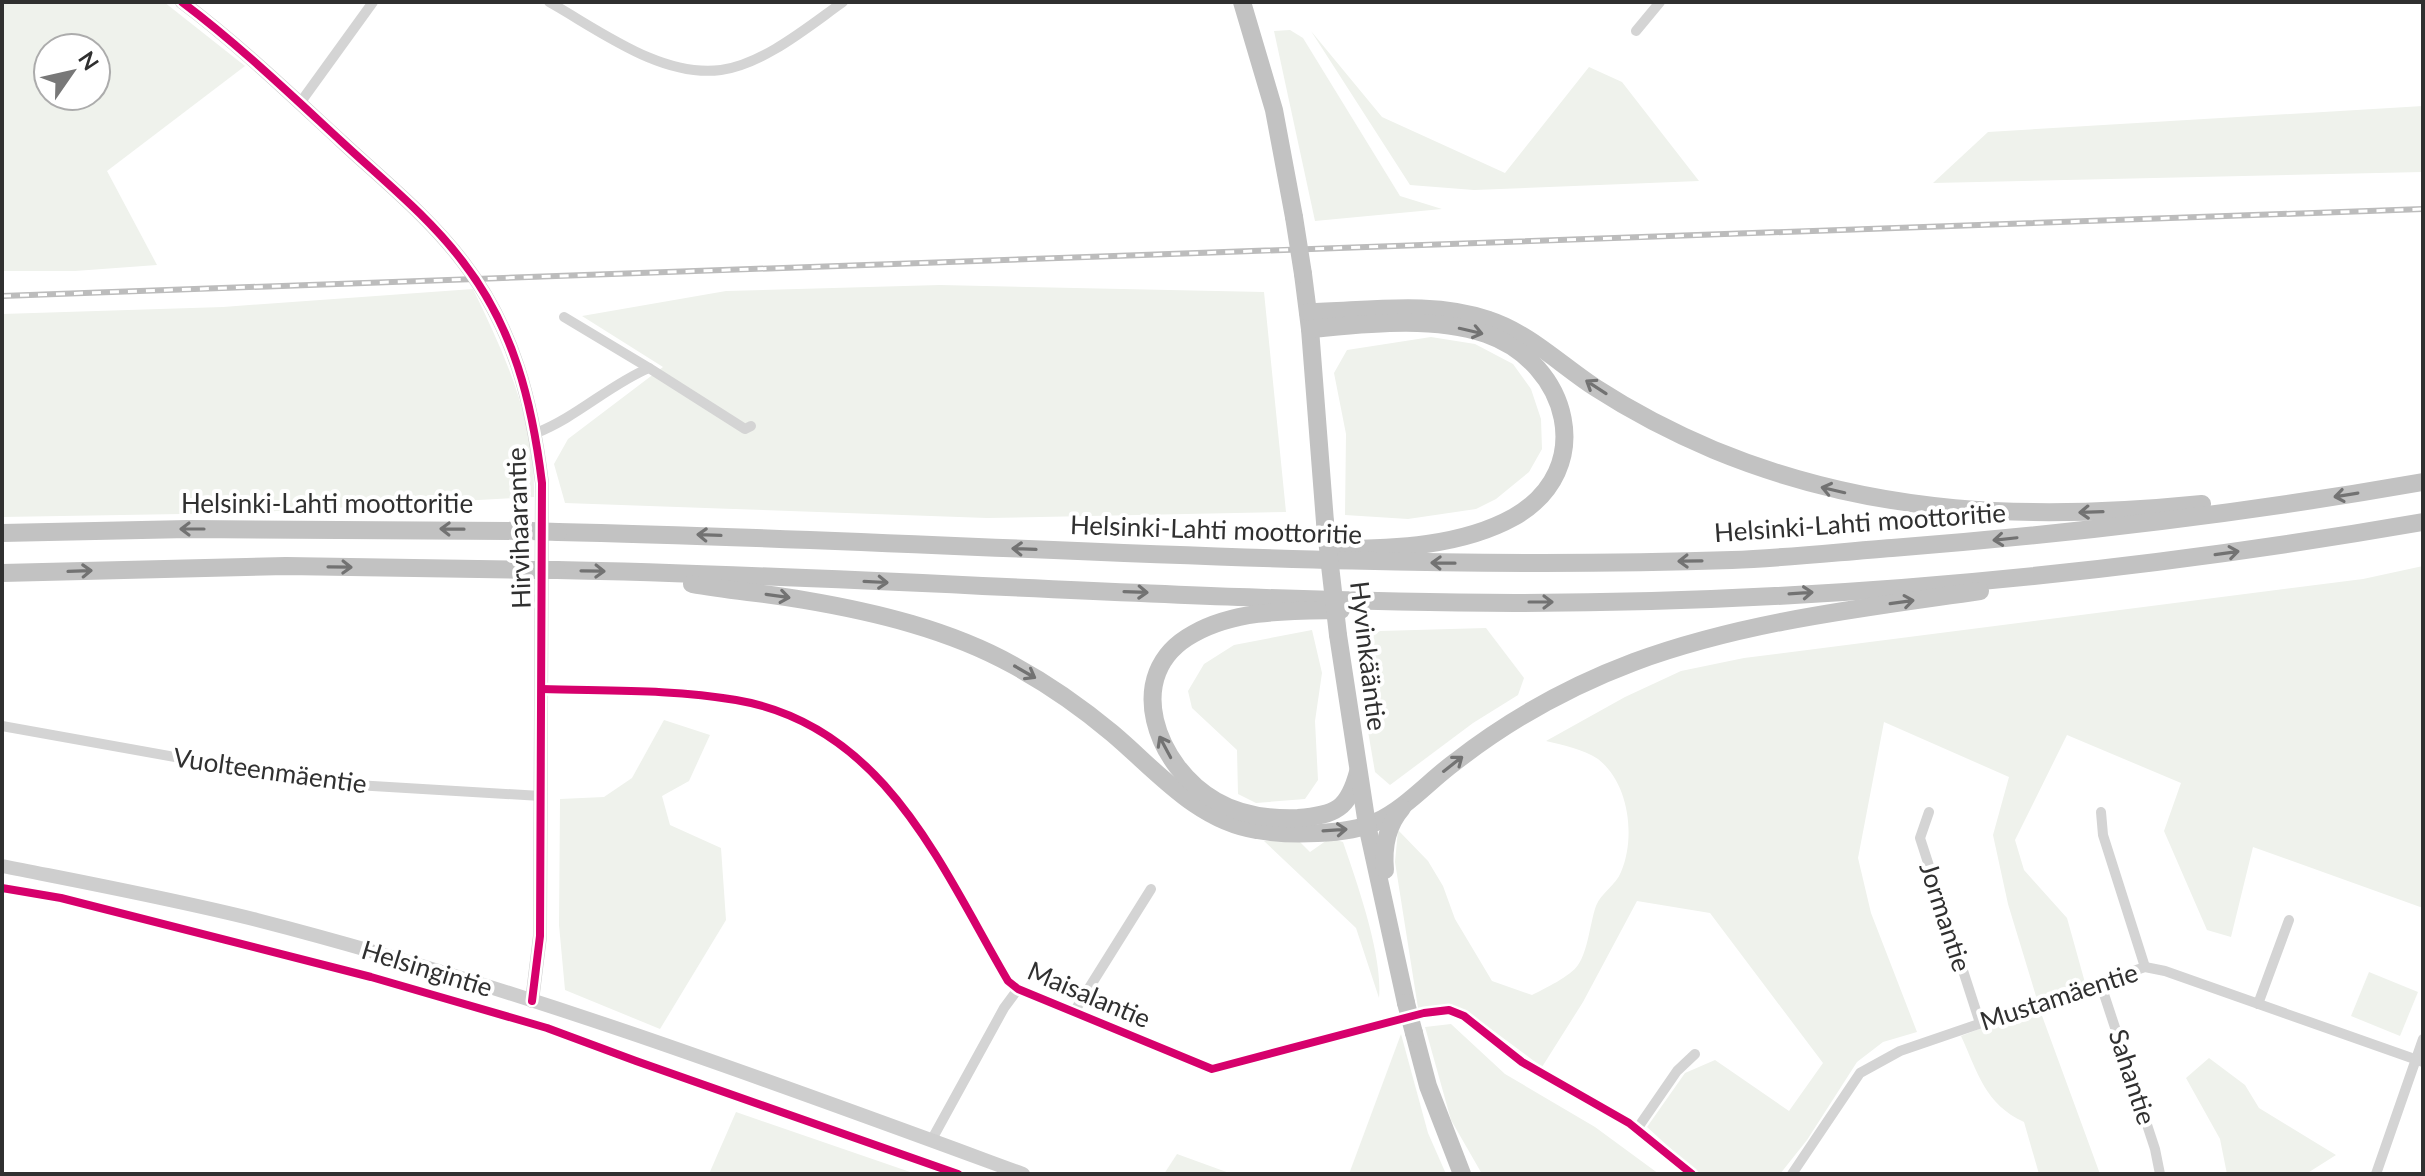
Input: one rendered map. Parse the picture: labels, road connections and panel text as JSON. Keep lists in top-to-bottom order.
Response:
{
  "streets": {
    "highway": ["Helsinki-Lahti moottoritie", "Hyvinkääntie"],
    "street": [
      "Hirvihaarantie",
      "Vuolteenmäentie",
      "Jormantie",
      "Helsingintie",
      "Maisalantie",
      "Mustamäentie",
      "Sahantie"
    ]
  },
  "crossings": [
    ["Hirvihaarantie", "Vuolteenmäentie"],
    ["Hirvihaarantie", "Helsingintie"],
    ["Hirvihaarantie", "Maisalantie"],
    ["Jormantie", "Mustamäentie"],
    ["Mustamäentie", "Sahantie"]
  ],
  "north": "top right"
}
